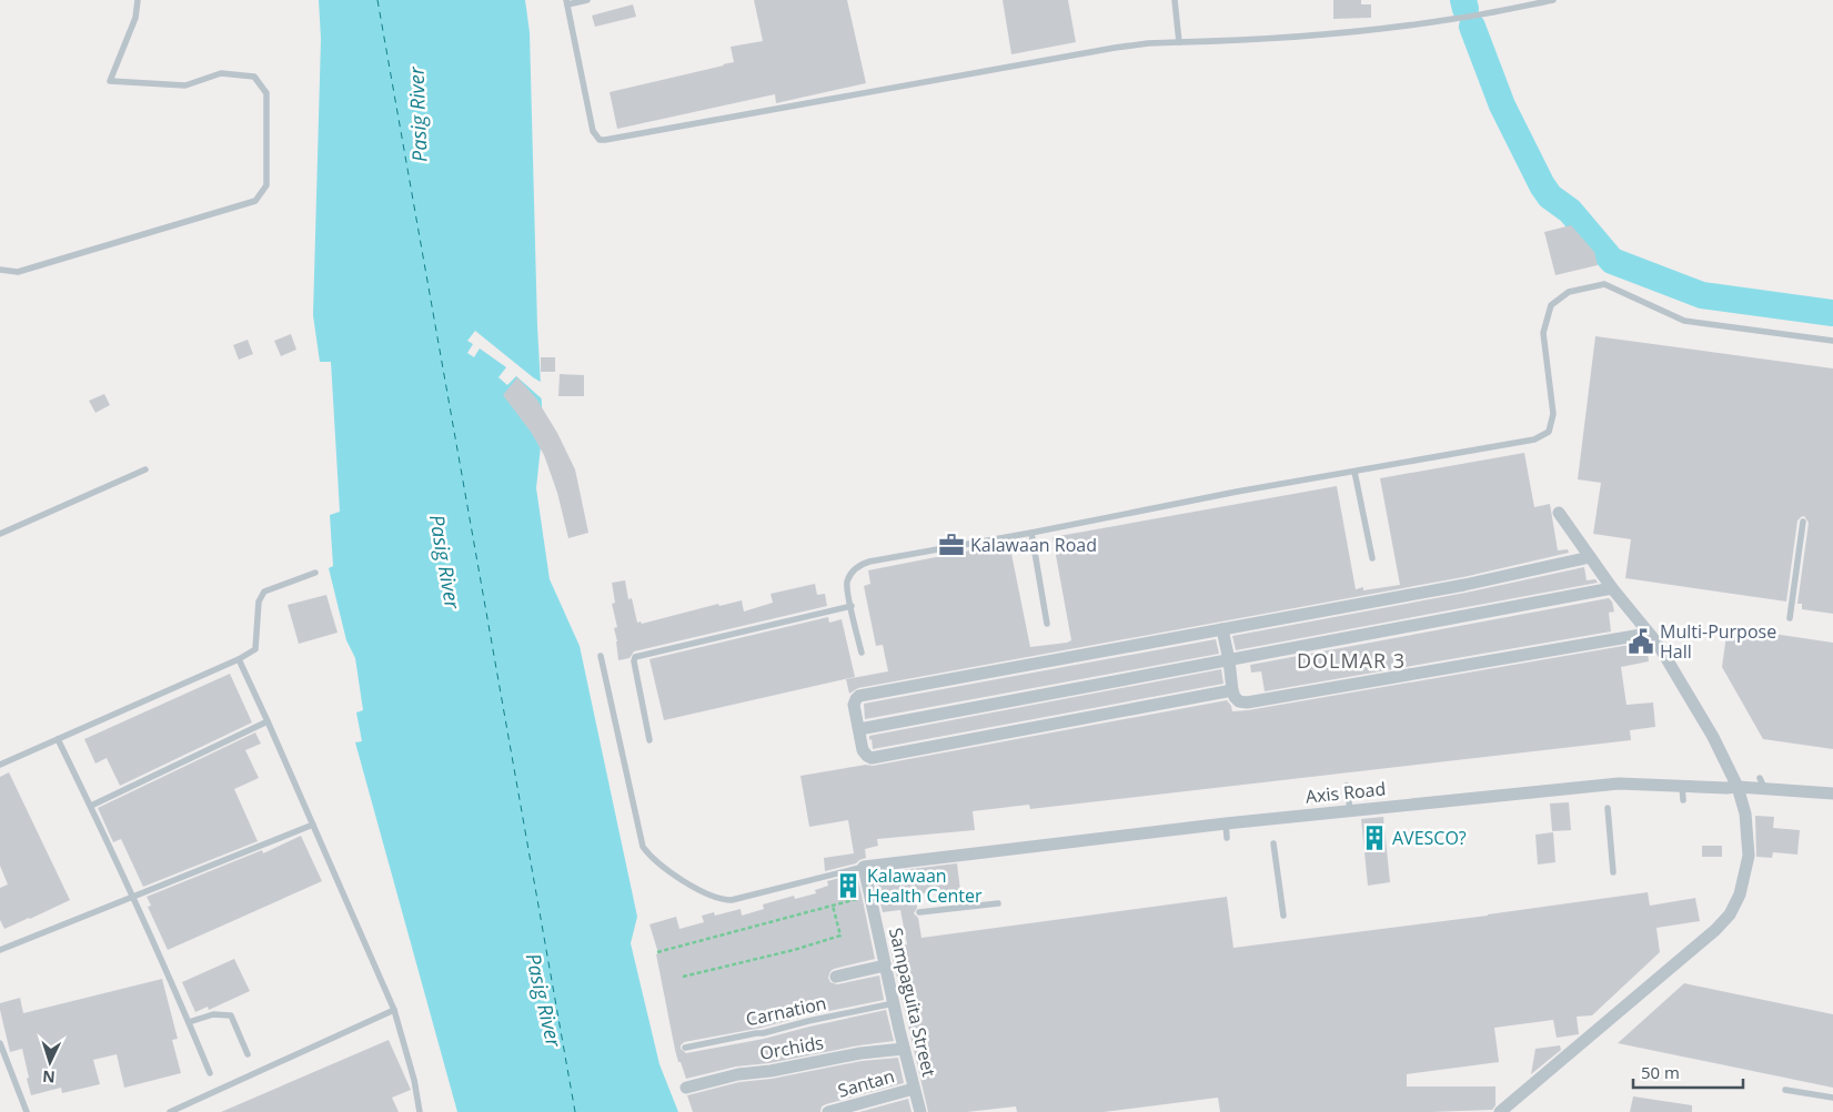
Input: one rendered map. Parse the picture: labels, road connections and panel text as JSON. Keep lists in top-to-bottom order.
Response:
{
  "streets": {
    "street": [
      "Axis Road",
      "Sampaguita Street",
      "Orchids",
      "Santan"
    ],
    "lane": ["Carnation"]
  },
  "crossings": [
    ["Axis Road", "Sampaguita Street"],
    ["Sampaguita Street", "Carnation"],
    ["Sampaguita Street", "Orchids"],
    ["Sampaguita Street", "Santan"]
  ],
  "districts": ["DOLMAR 3"],
  "water": ["Pasig River"],
  "places": {
    "office": ["Kalawaan Road"],
    "public building": ["Multi-Purpose Hall"],
    "building": ["AVESCO?", "Kalawaan Health Center"]
  },
  "scale_bar": "50 m",
  "north": "bottom"
}
